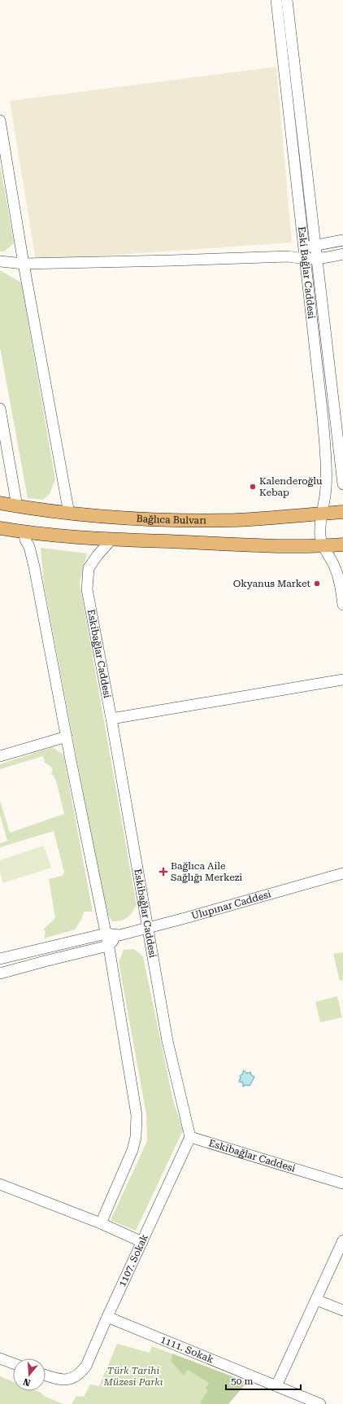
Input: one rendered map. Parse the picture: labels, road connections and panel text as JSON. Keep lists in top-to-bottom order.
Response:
{
  "streets": {
    "main road": ["Bağlıca Bulvarı"],
    "street": [
      "Eski Bağlar Caddesi",
      "Eskibağlar Caddesi",
      "Ulupınar Caddesi",
      "1107. Sokak",
      "1111. Sokak"
    ]
  },
  "crossings": [
    ["Eski Bağlar Caddesi", "Bağlıca Bulvarı"],
    ["Eskibağlar Caddesi", "Ulupınar Caddesi"],
    ["Eskibağlar Caddesi", "1107. Sokak"],
    ["1107. Sokak", "1111. Sokak"]
  ],
  "parks": ["Türk Tarihi Müzesi Parkı"],
  "places": {
    "other": ["Kalenderoğlu Kebap", "Okyanus Market"],
    "health": ["Bağlıca Aile Sağlığı Merkezi"]
  },
  "scale_bar": "50 m",
  "north": "bottom"
}
